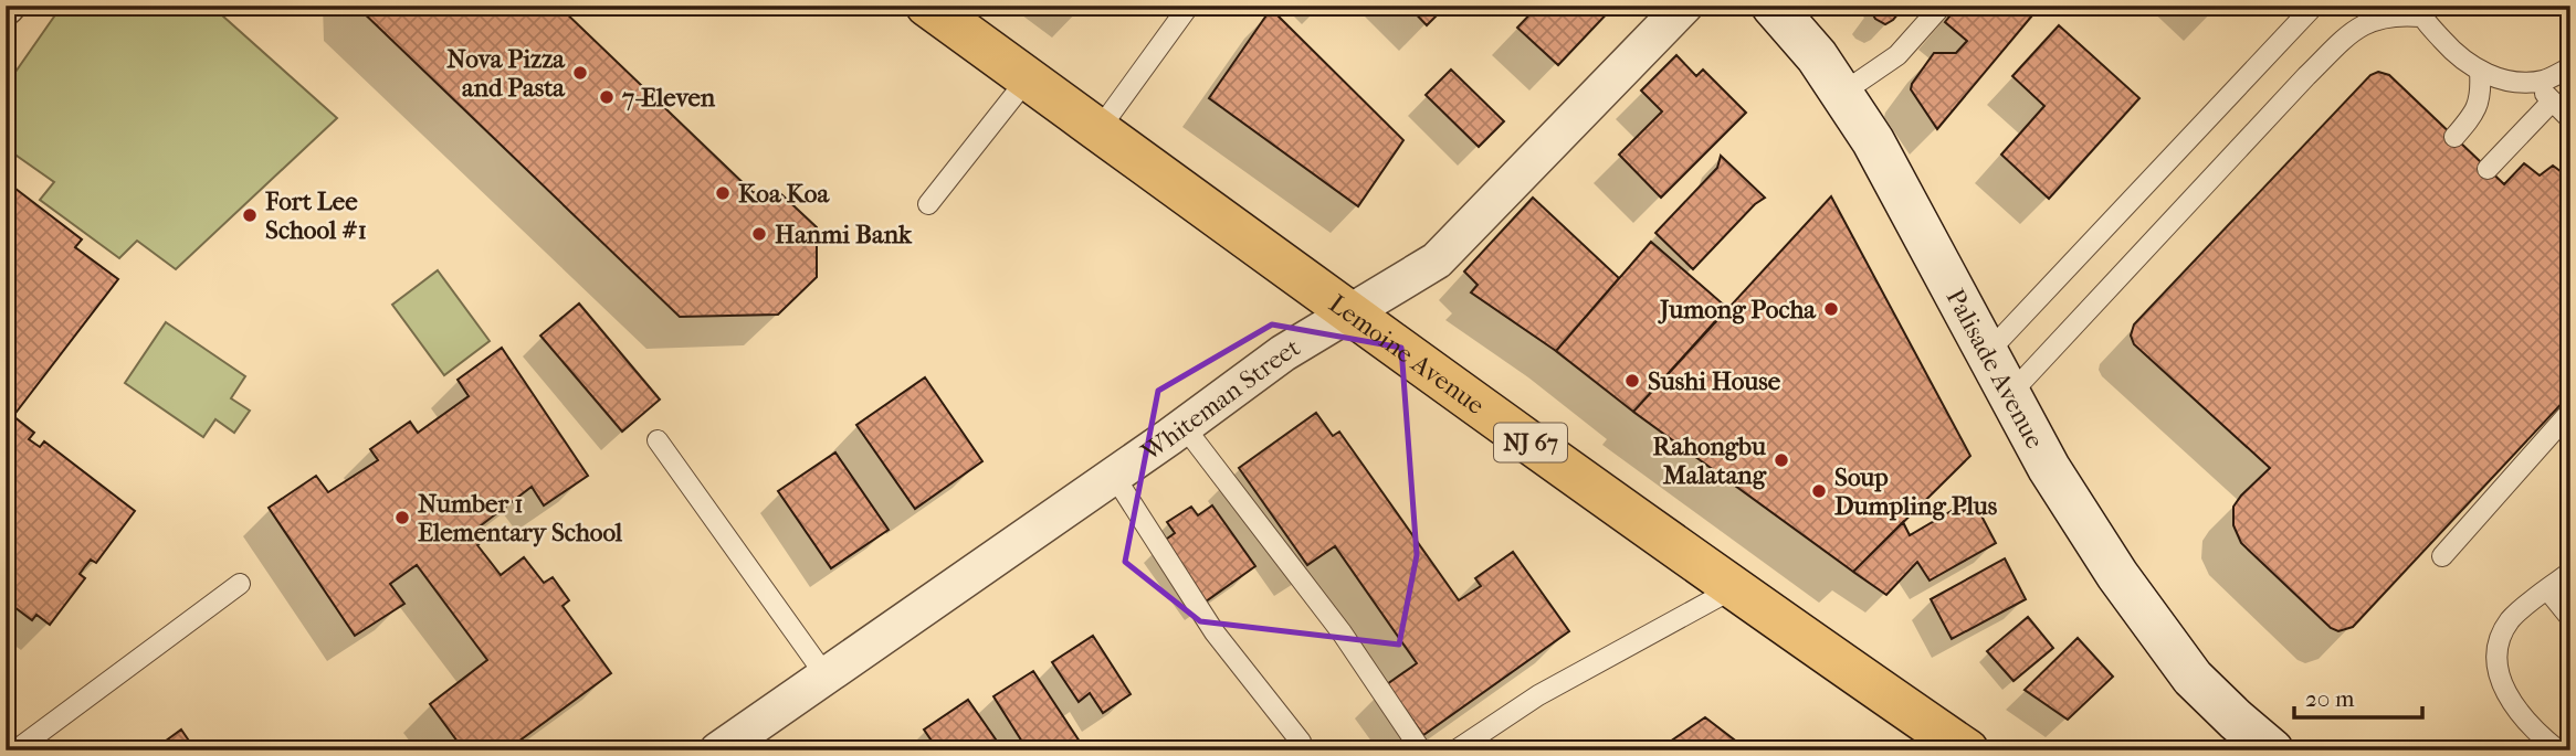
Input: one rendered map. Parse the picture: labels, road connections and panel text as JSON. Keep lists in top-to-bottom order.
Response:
{
  "streets": {
    "main road": ["Lemoine Avenue", "NJ 67"],
    "street": ["Palisade Avenue", "Whiteman Street"]
  },
  "crossings": [
    ["Lemoine Avenue", "Whiteman Street"]
  ],
  "places": [
    "Nova Pizza and Pasta",
    "7-Eleven",
    "Koa Koa",
    "Fort Lee School #1",
    "Hanmi Bank",
    "Jumong Pocha",
    "Sushi House",
    "Rahongbu Malatang",
    "Soup Dumpling Plus",
    "Number 1 Elementary School"
  ],
  "scale_bar": "20 m"
}
